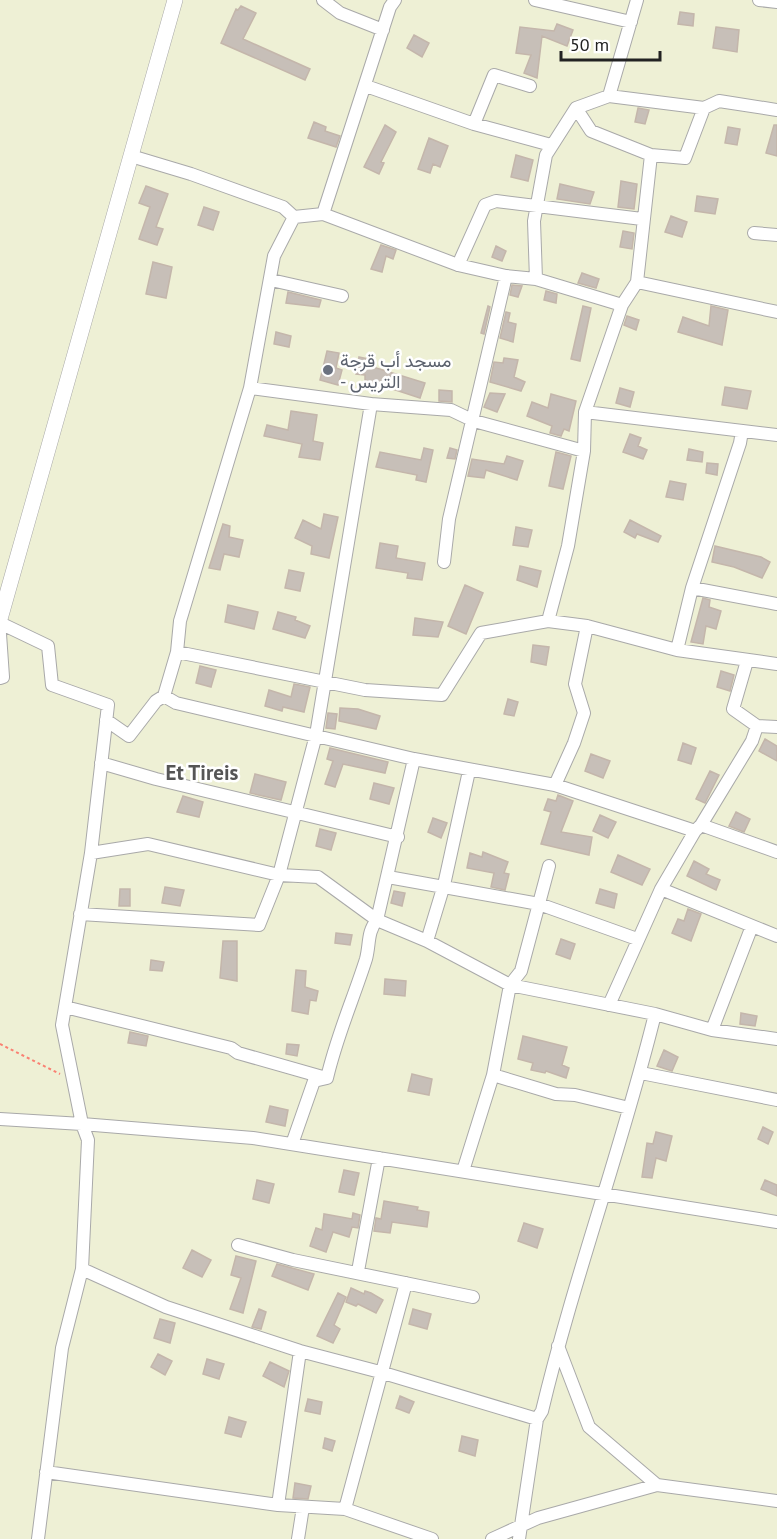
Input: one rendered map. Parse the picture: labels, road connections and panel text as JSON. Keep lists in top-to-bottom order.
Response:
{
  "districts": ["Et Tireis"],
  "places": ["مسجد أب قرجة - التريس"],
  "scale_bar": "50 m"
}
